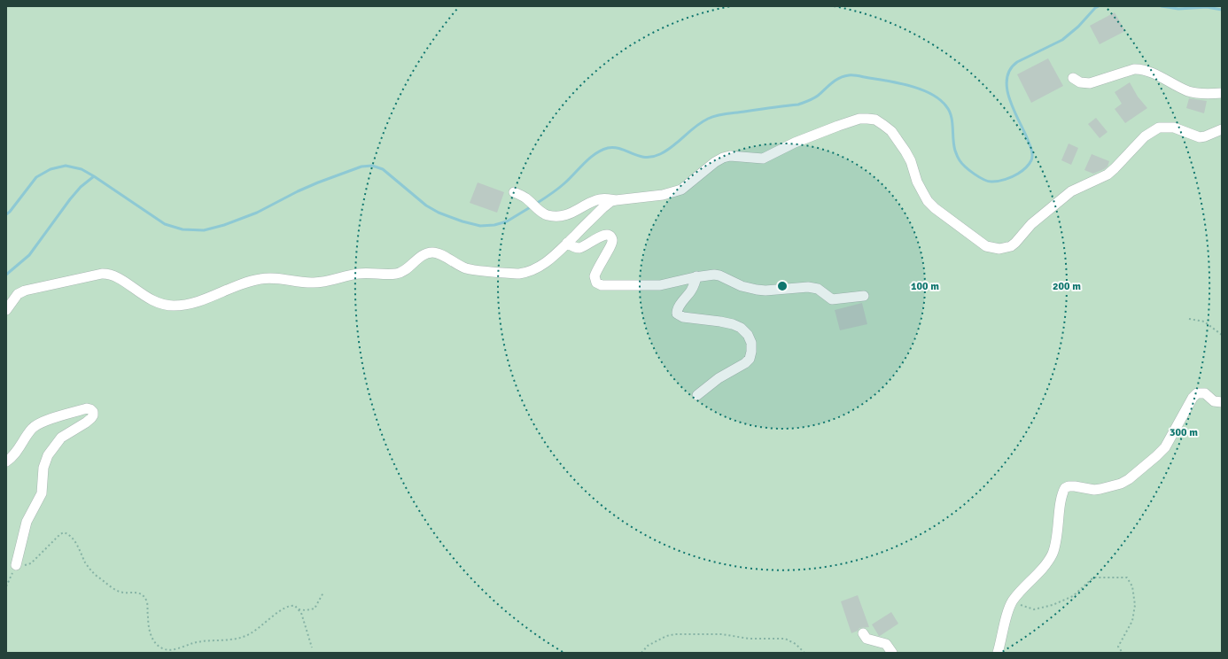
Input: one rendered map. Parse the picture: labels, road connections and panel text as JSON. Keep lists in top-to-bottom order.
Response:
{
  "rings": ["100 m", "200 m", "300 m"]
}
